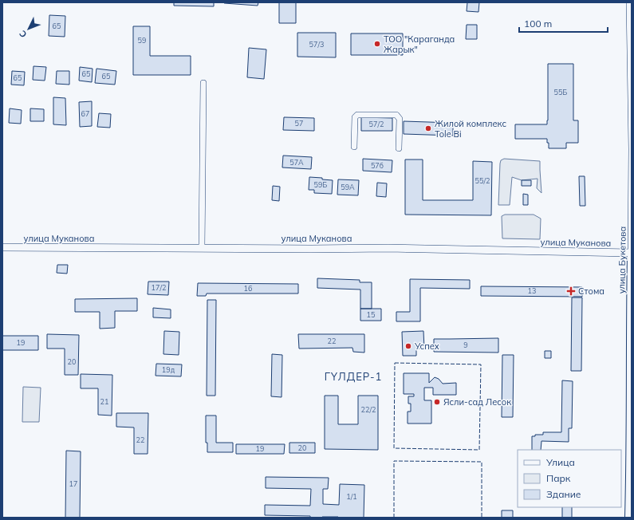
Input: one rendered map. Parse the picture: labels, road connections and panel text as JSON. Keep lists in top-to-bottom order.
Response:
{
  "streets": {
    "main road": ["улица Муканова"],
    "street": ["улица Букетова"]
  },
  "crossings": [
    ["улица Муканова", "улица Букетова"]
  ],
  "districts": ["ГҮЛДЕР-1"],
  "places": {
    "other": [
      "ТОО \"Караганда Жарык\"",
      "Жилой комплекс Tole Bi",
      "Успех",
      "Ясли-сад Лесок"
    ],
    "health": ["Стома"]
  },
  "house_numbers": [
    "65",
    "59",
    "57/3",
    "65",
    "65",
    "65",
    "55Б",
    "67",
    "57",
    "57/2",
    "57A",
    "57б",
    "55/2",
    "59Б",
    "59A",
    "17/2",
    "16",
    "13",
    "15",
    "22",
    "19",
    "9",
    "20",
    "19д",
    "21",
    "22/2",
    "22",
    "20",
    "19",
    "17",
    "1/1"
  ],
  "legend": ["Улица", "Парк", "Здание"],
  "scale_bar": "100 m",
  "north": "bottom left"
}
